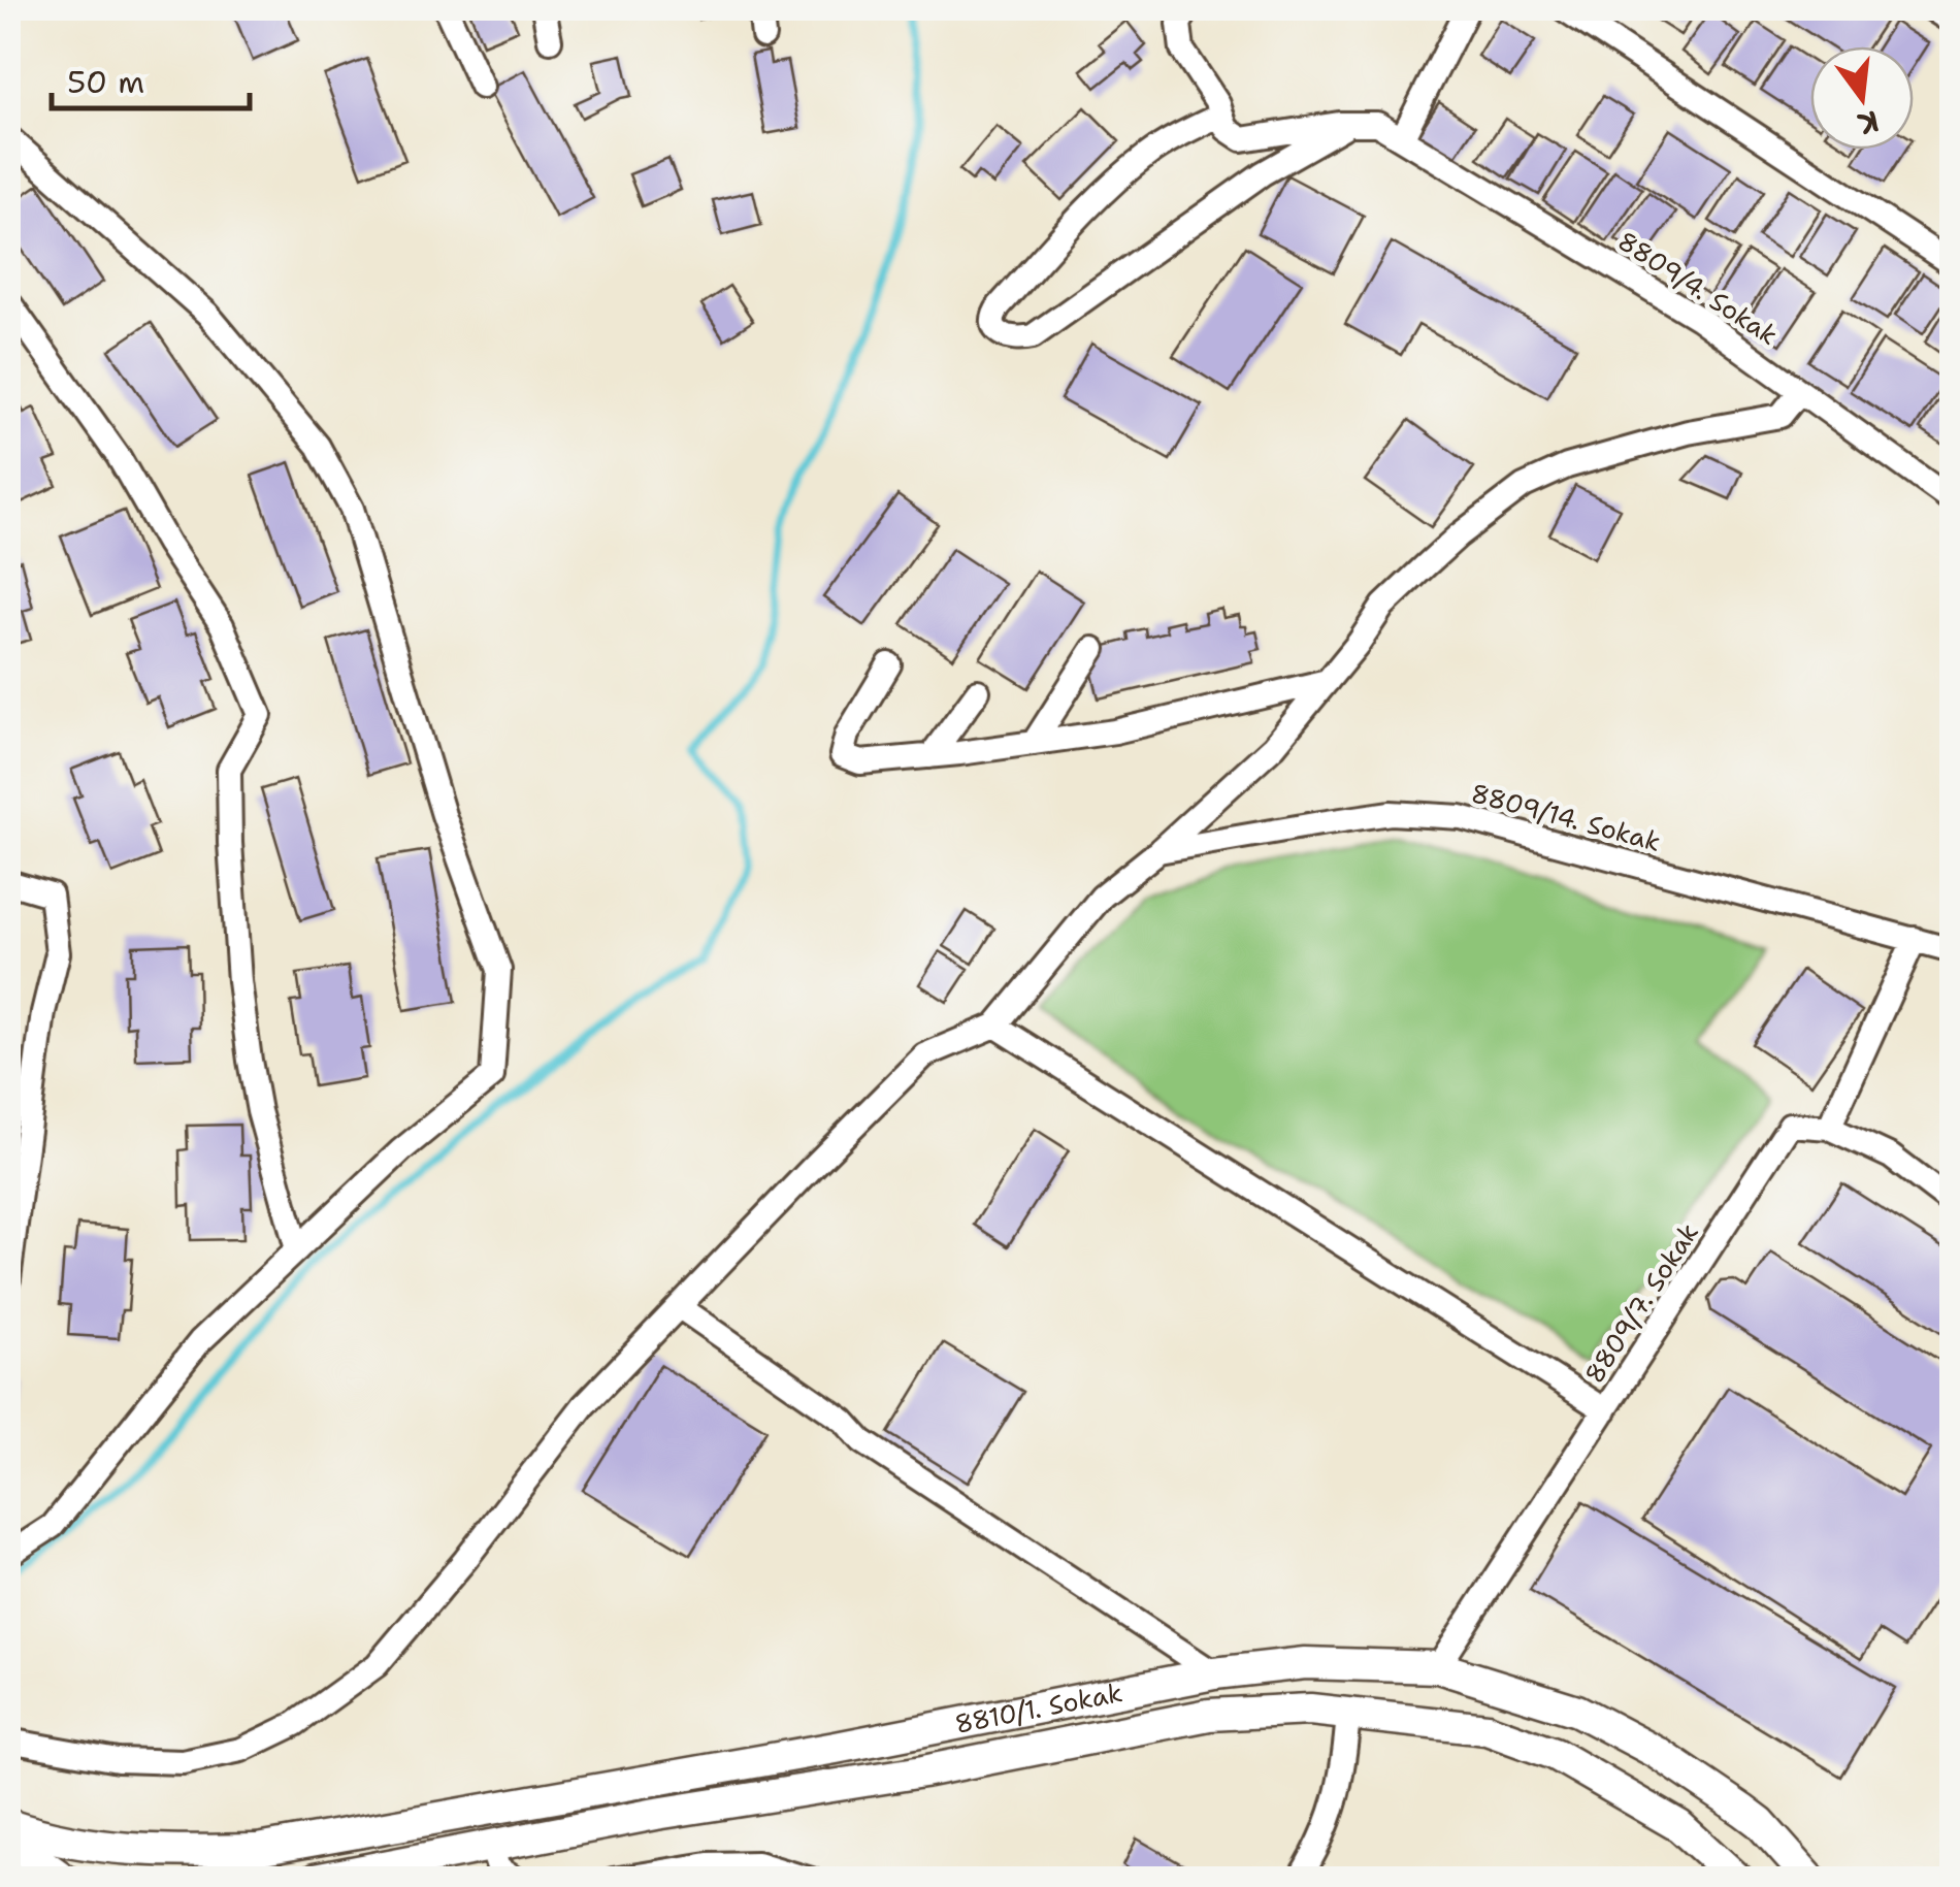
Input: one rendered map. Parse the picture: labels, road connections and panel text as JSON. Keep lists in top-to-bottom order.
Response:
{
  "streets": {
    "street": [
      "8809/4. Sokak",
      "8809/14. Sokak",
      "8809/7. Sokak",
      "8810/1. Sokak"
    ]
  },
  "crossings": [
    ["8809/7. Sokak", "8810/1. Sokak"]
  ],
  "scale_bar": "50 m",
  "north": "bottom"
}
